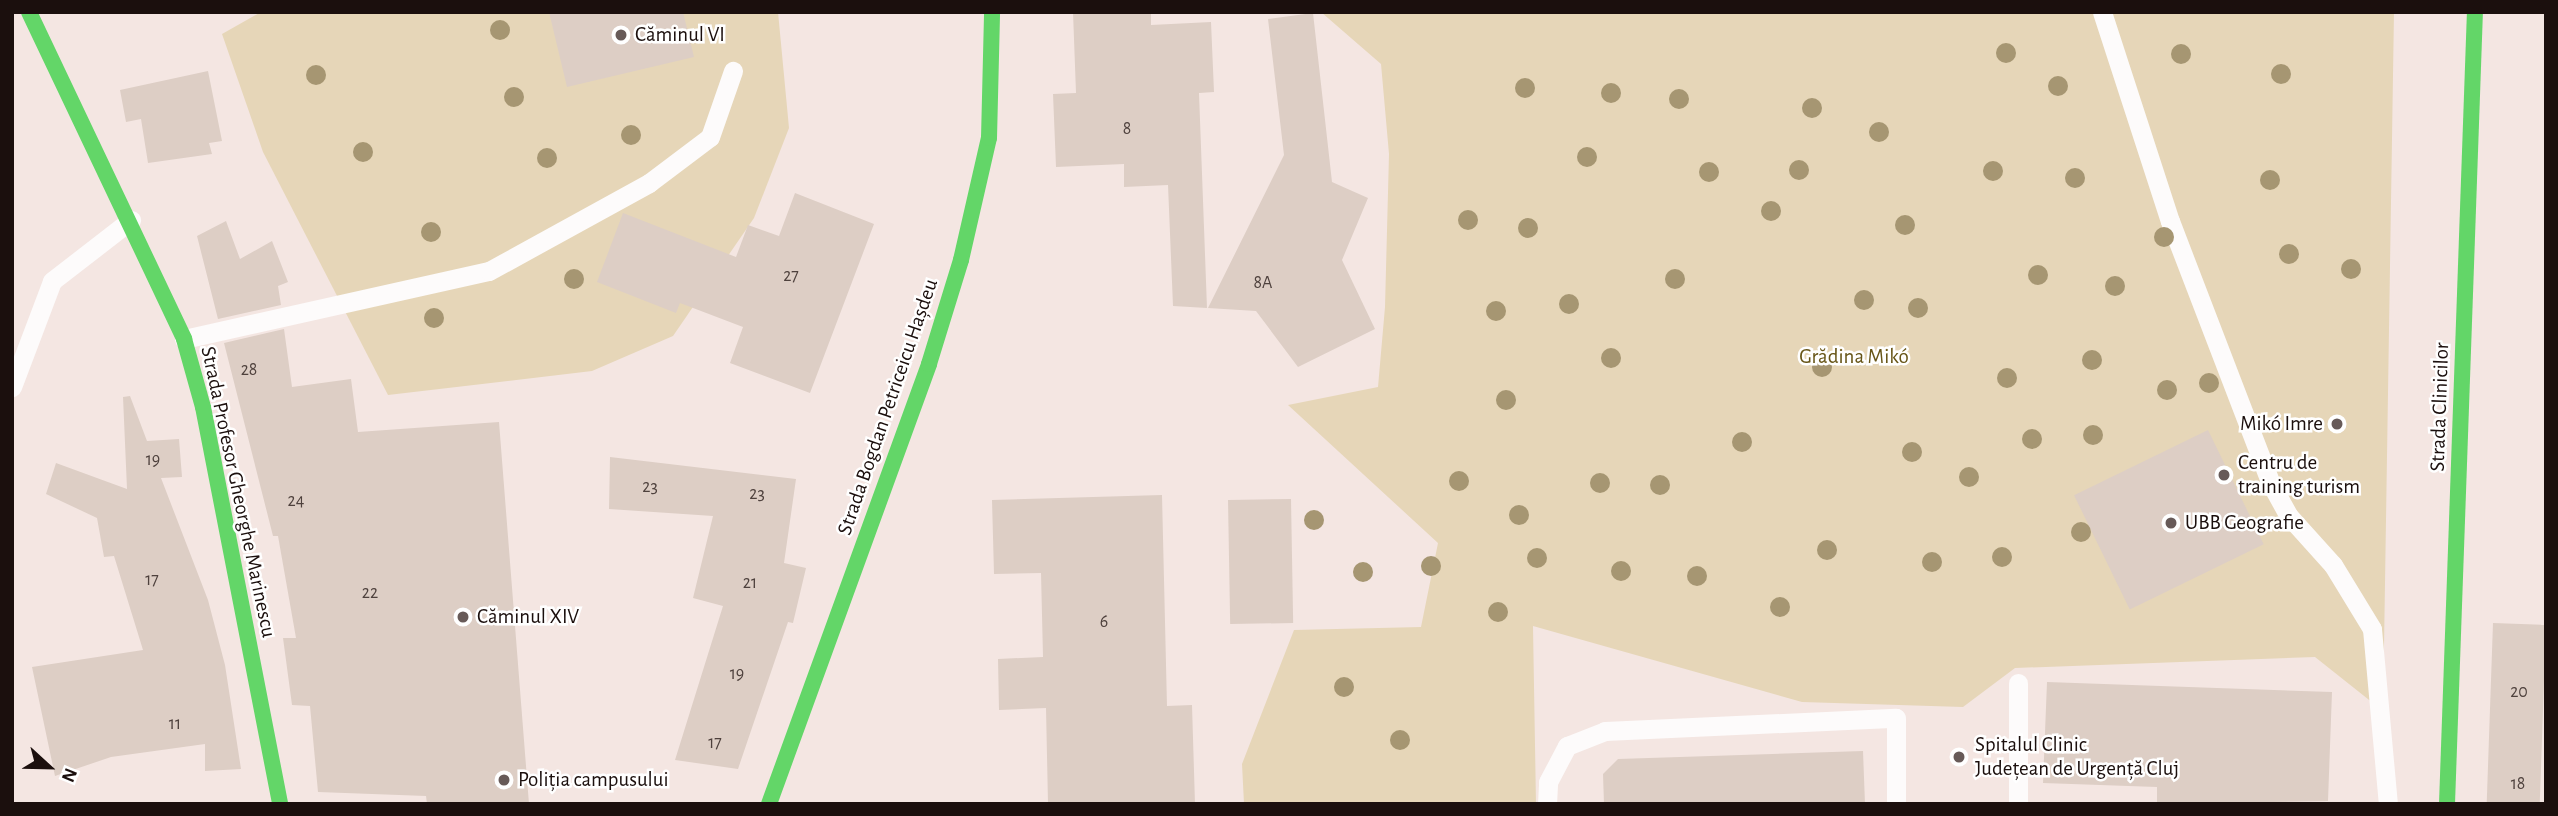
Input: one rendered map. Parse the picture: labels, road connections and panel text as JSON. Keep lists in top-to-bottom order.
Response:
{
  "streets": {
    "street": ["Strada Bogdan Petriceicu Hașdeu", "Strada Clinicilor", "Strada Profesor Gheorghe Marinescu"]
  },
  "parks": ["Grădina Mikó"],
  "places": [
    "Căminul VI",
    "Mikó Imre",
    "Centru de training turism",
    "UBB Geografie",
    "Căminul XIV",
    "Spitalul Clinic Județean de Urgență Cluj",
    "Poliția campusului"
  ],
  "house_numbers": [
    "8",
    "27",
    "8A",
    "28",
    "19",
    "23",
    "23",
    "24",
    "17",
    "21",
    "22",
    "6",
    "19",
    "20",
    "11",
    "17",
    "18"
  ],
  "north": "right"
}
